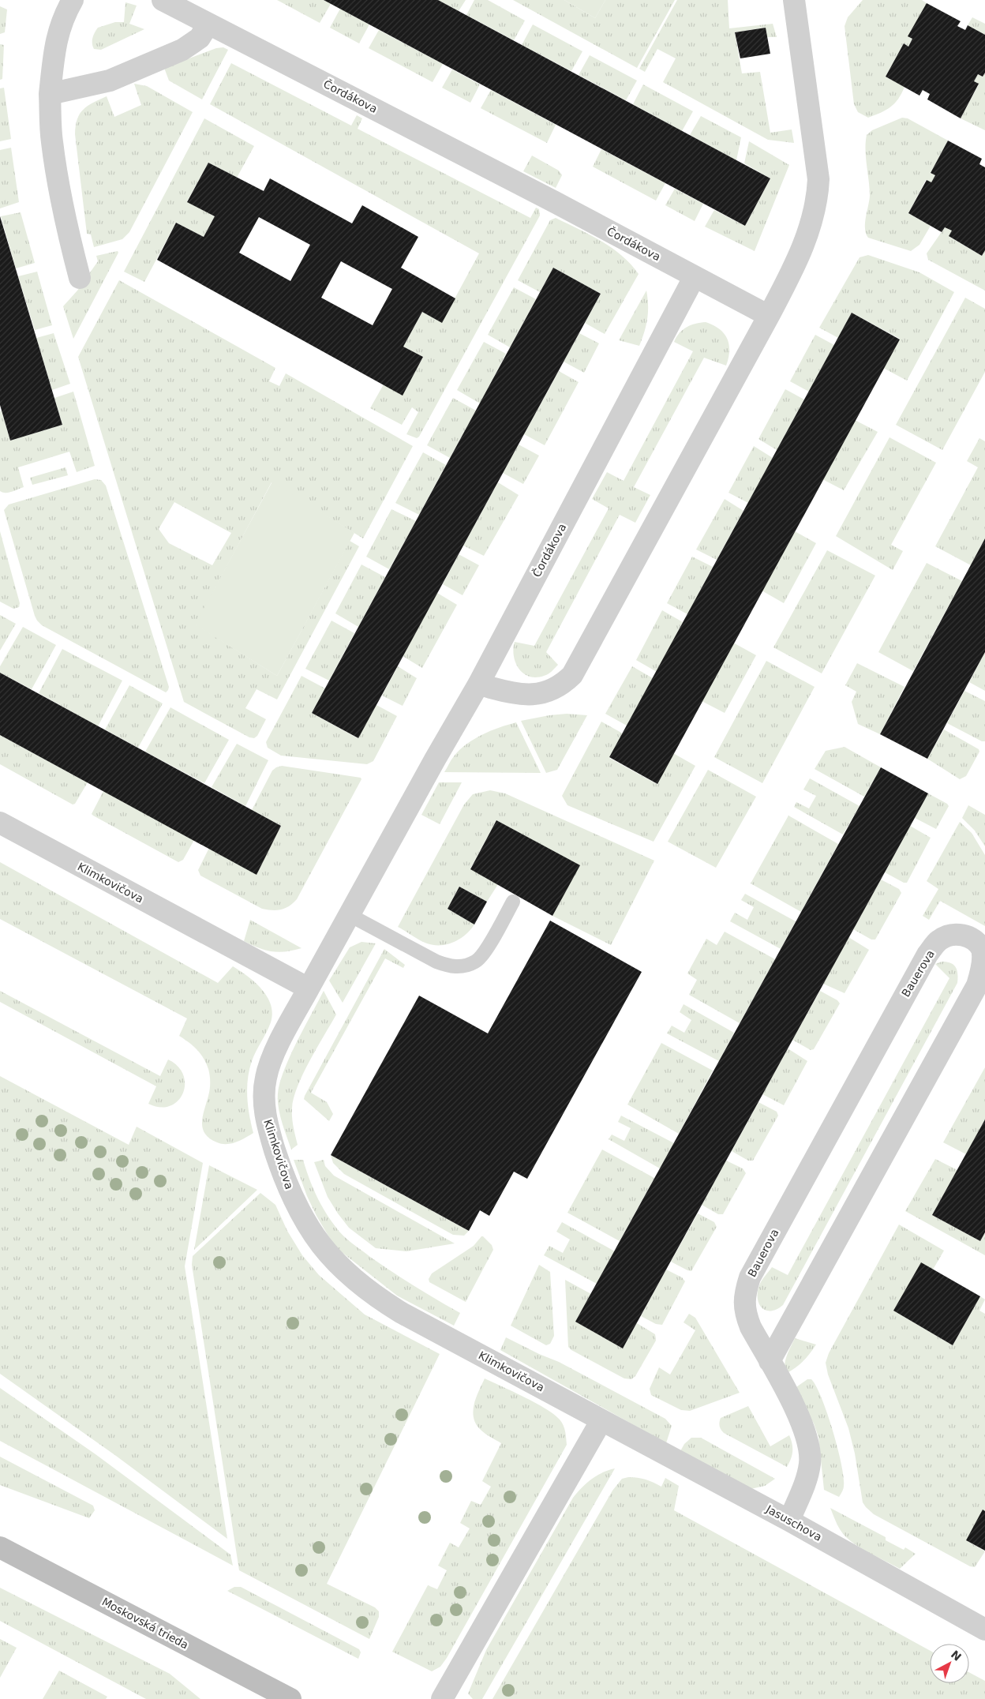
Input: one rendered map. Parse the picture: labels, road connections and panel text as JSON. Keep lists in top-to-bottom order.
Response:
{
  "streets": {
    "street": [
      "Čordákova",
      "Klimkovičova",
      "Bauerova",
      "Jasuschova",
      "Moskovská trieda"
    ]
  },
  "crossings": [
    ["Čordákova", "Klimkovičova"],
    ["Klimkovičova", "Jasuschova"],
    ["Bauerova", "Jasuschova"]
  ],
  "north": "top right"
}
